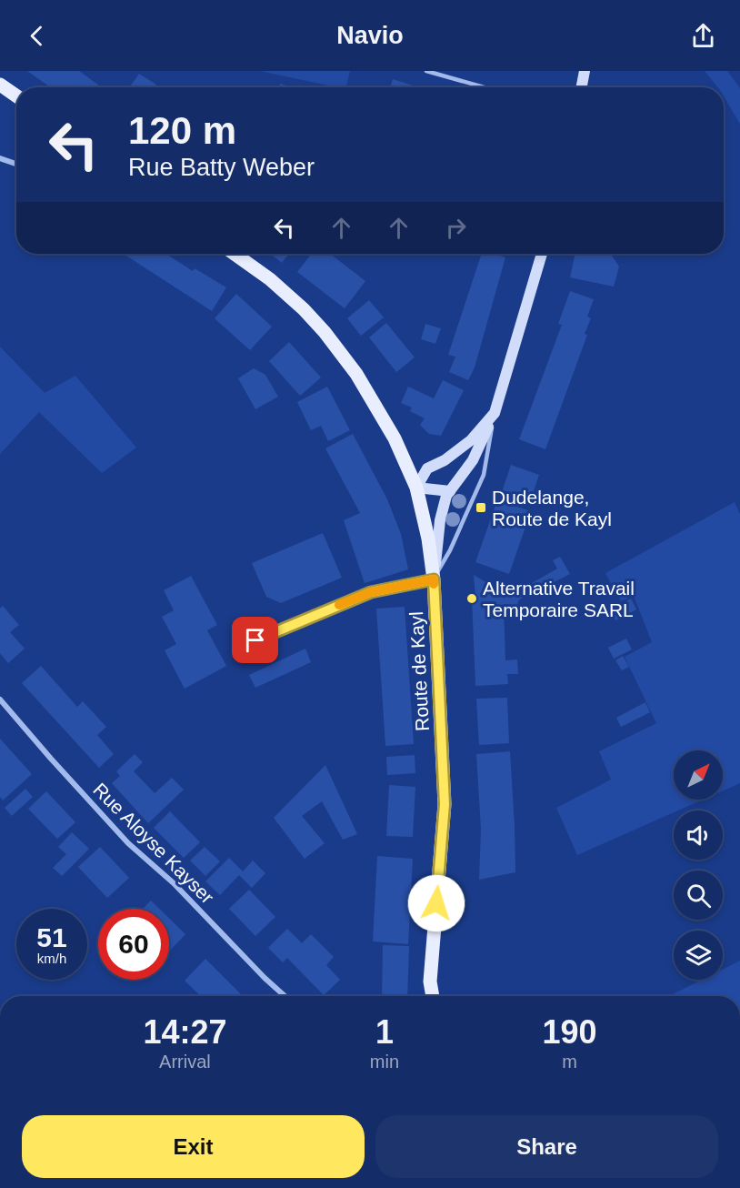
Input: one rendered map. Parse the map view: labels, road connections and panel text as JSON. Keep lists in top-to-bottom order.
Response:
{
  "streets": {
    "main road": ["Route de Kayl"],
    "street": ["Rue Aloyse Kayser"]
  },
  "places": {
    "transit": ["Dudelange, Route de Kayl"],
    "other": ["Alternative Travail Temporaire SARL"]
  },
  "north": "top right",
  "page": {
    "header": "Navio",
    "turn": ["120 m", "Rue Batty Weber"],
    "speed": "51 km/h",
    "limit": "60",
    "eta": [
      "14:27",
      "Arrival",
      "1",
      "min",
      "190",
      "m"
    ],
    "buttons": ["Exit", "Share"]
  }
}
